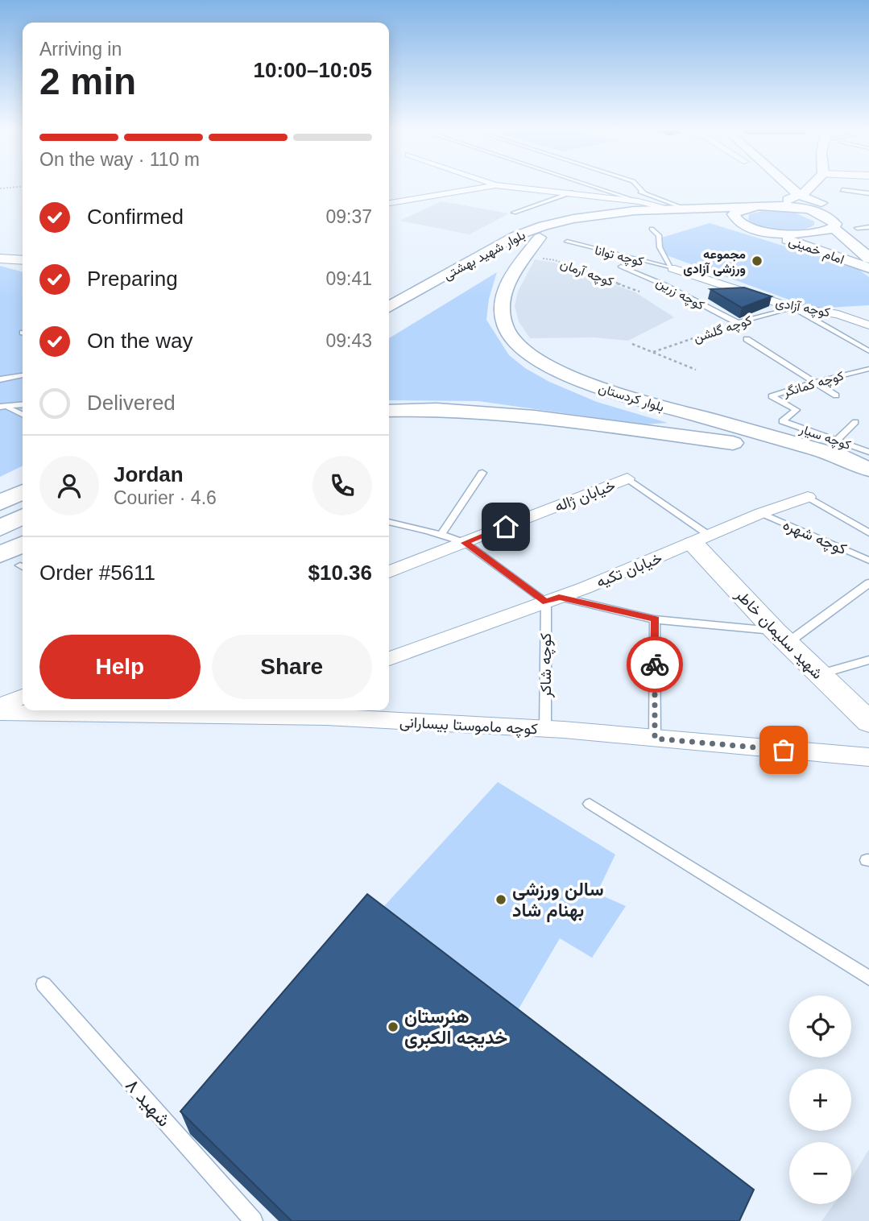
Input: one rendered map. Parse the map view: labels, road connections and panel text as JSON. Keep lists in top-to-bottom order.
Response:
{
  "streets": {
    "main road": ["امام خمینی", "بلوار شهید بهشتی", "بلوار کردستان"],
    "street": [
      "کوچه آزادی",
      "خیابان ژاله",
      "خیابان تکیه",
      "شهید سلیمان خاطر",
      "کوچه ماموستا بیسارانی"
    ],
    "lane": [
      "کوچه توانا",
      "کوچه زرین",
      "کوچه گلشن",
      "کوچه کمانگر",
      "کوچه سیار",
      "کوچه شهره",
      "کوچه شاکر",
      "شهید ۸"
    ],
    "path": ["کوچه آرمان"]
  },
  "crossings": [
    ["امام خمینی", "بلوار شهید بهشتی"],
    ["بلوار شهید بهشتی", "بلوار کردستان"],
    ["کوچه توانا", "کوچه آزادی"],
    ["کوچه زرین", "کوچه گلشن"],
    ["کوچه آزادی", "کوچه گلشن"],
    ["کوچه کمانگر", "کوچه سیار"],
    ["کوچه شهره", "خیابان تکیه"],
    ["خیابان تکیه", "شهید سلیمان خاطر"],
    ["خیابان تکیه", "کوچه شاکر"],
    ["کوچه شاکر", "کوچه ماموستا بیسارانی"]
  ],
  "places": ["مجموعه ورزشی آزادی", "سالن ورزشی بهنام شاد", "هنرستان خدیجه الکبری"],
  "page": {
    "heading": ["2 min", "Arriving in", "10:00–10:05"],
    "panel": [
      "Jordan",
      "Courier · 4.6",
      "Order #5611",
      "$10.36"
    ],
    "bar": "On the way · 110 m",
    "list": [
      ["Confirmed", "09:37"],
      ["Preparing", "09:41"],
      ["On the way", "09:43"],
      "Delivered"
    ],
    "buttons": ["Help", "Share"],
    "map_buttons": ["+", "−"]
  }
}
